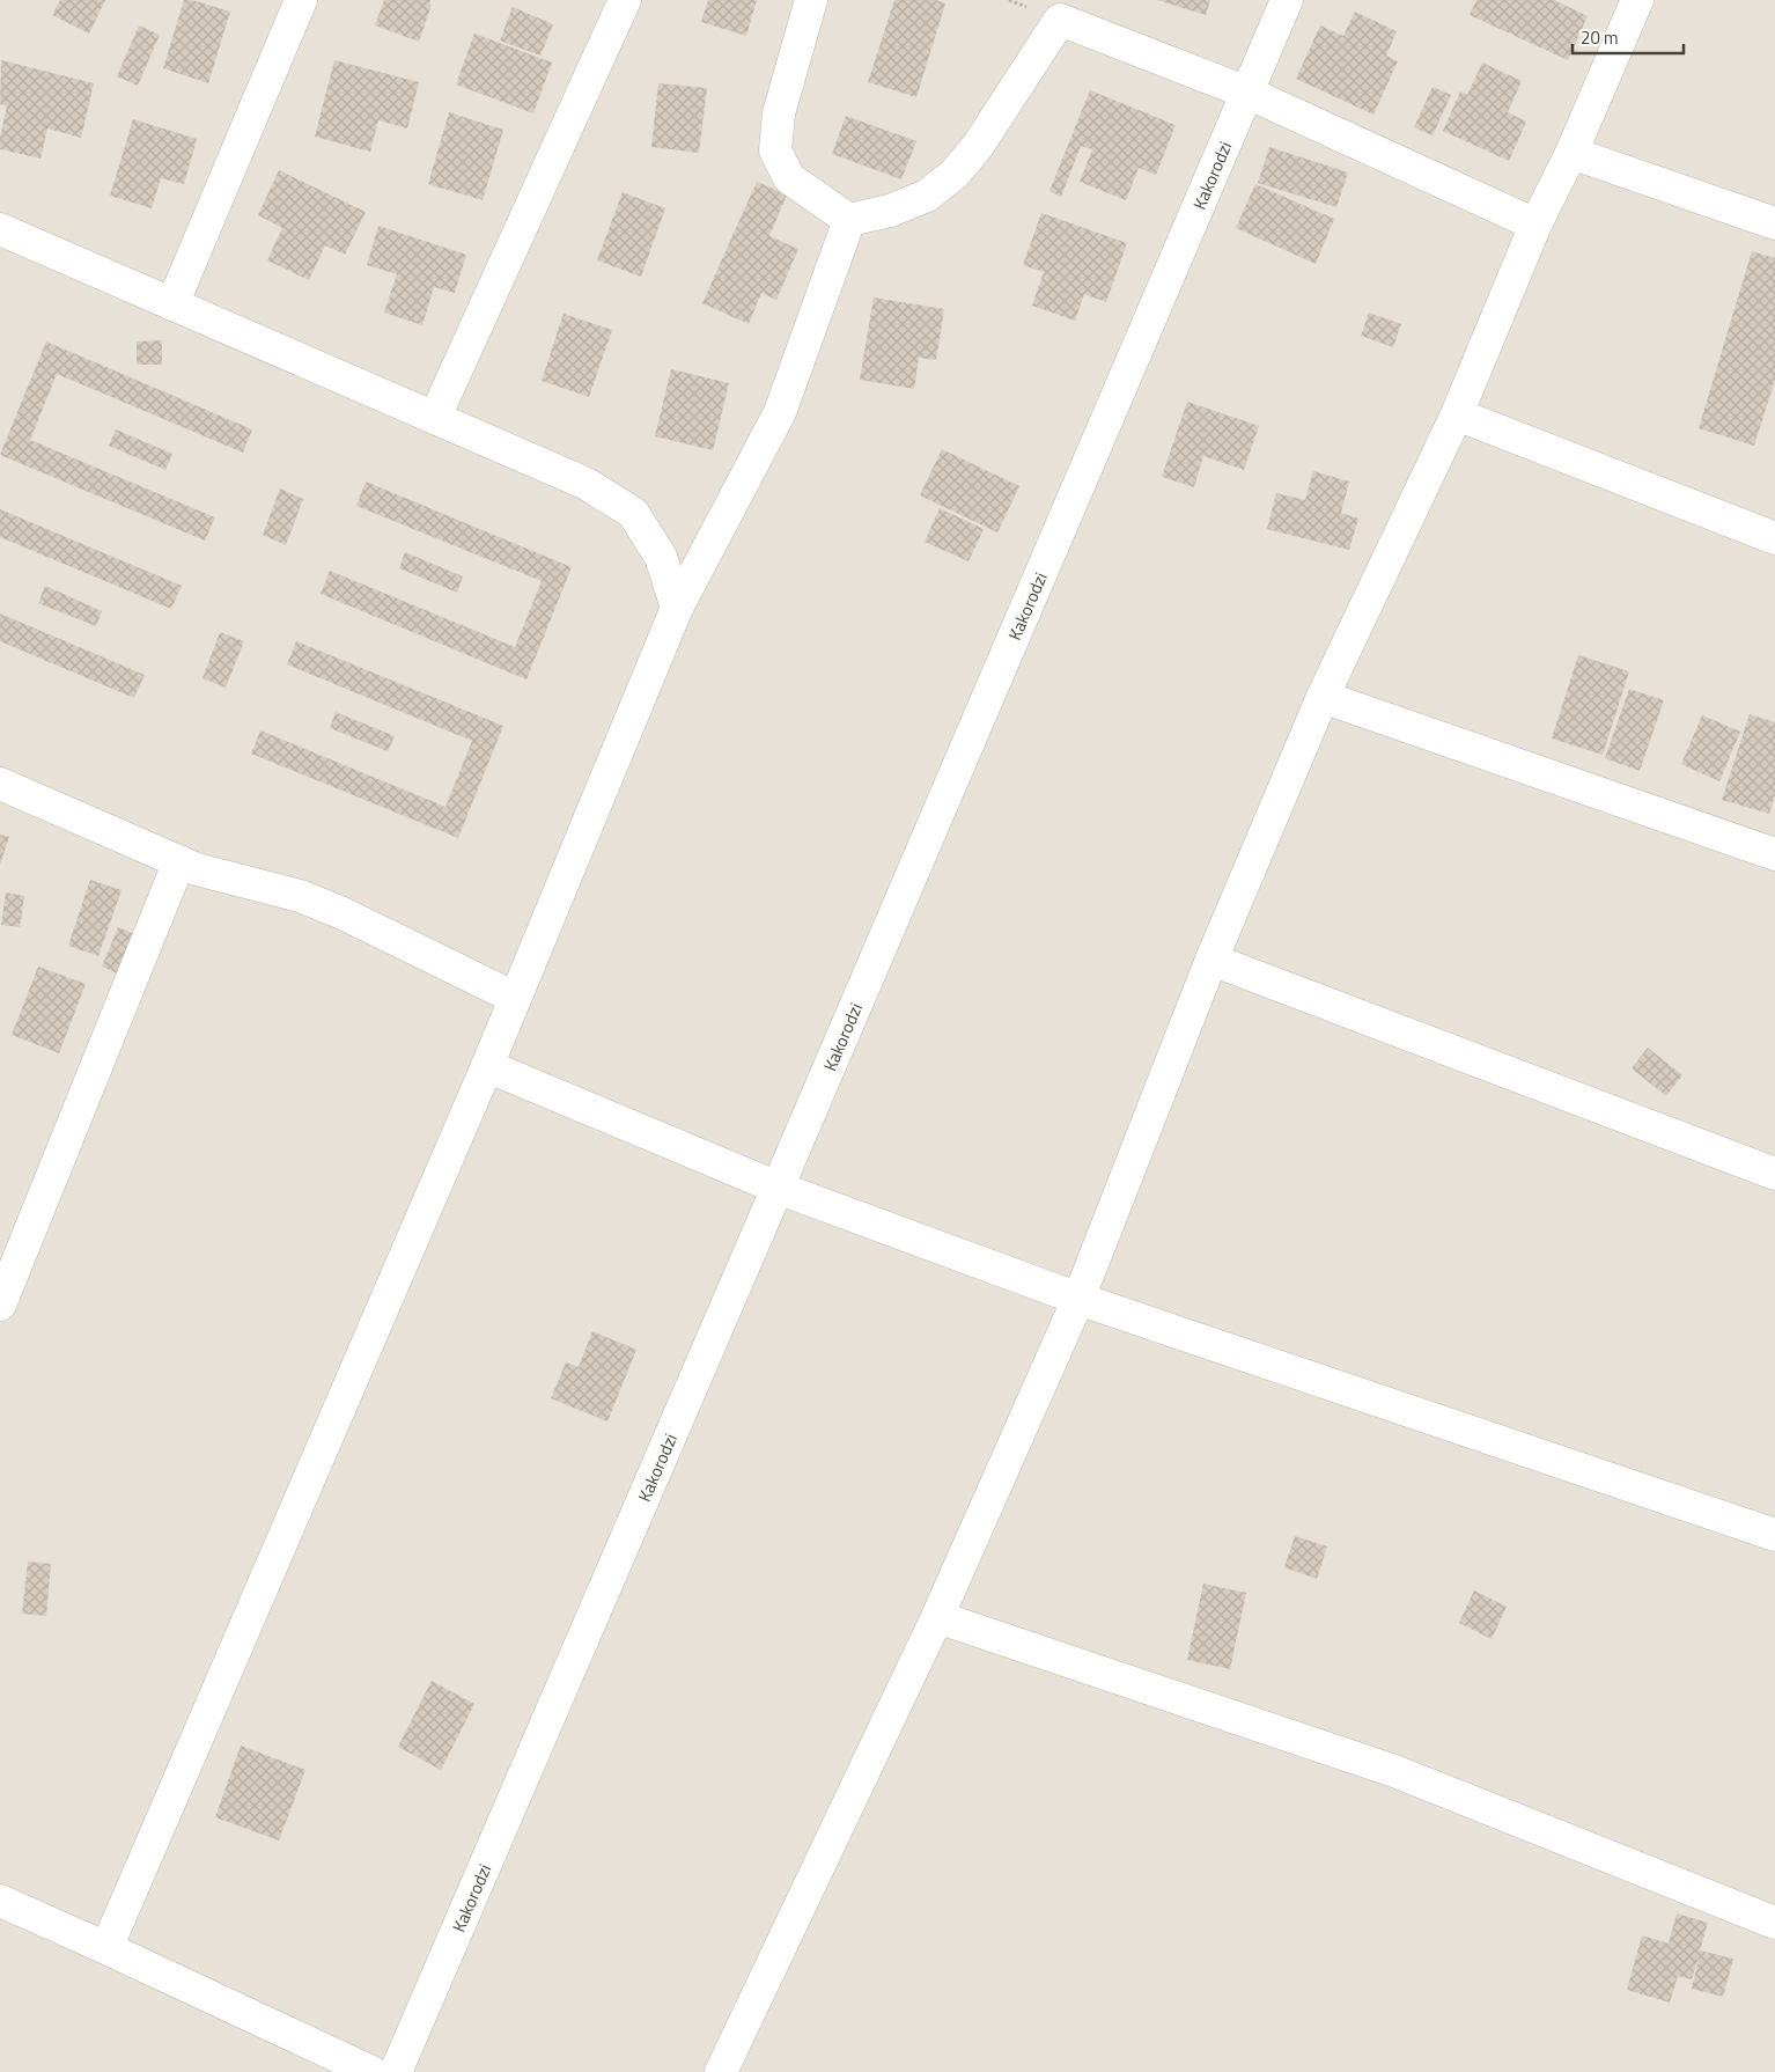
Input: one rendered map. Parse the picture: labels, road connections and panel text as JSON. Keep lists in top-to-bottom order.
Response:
{
  "streets": {
    "street": ["Kakorodzi"]
  },
  "scale_bar": "20 m"
}
